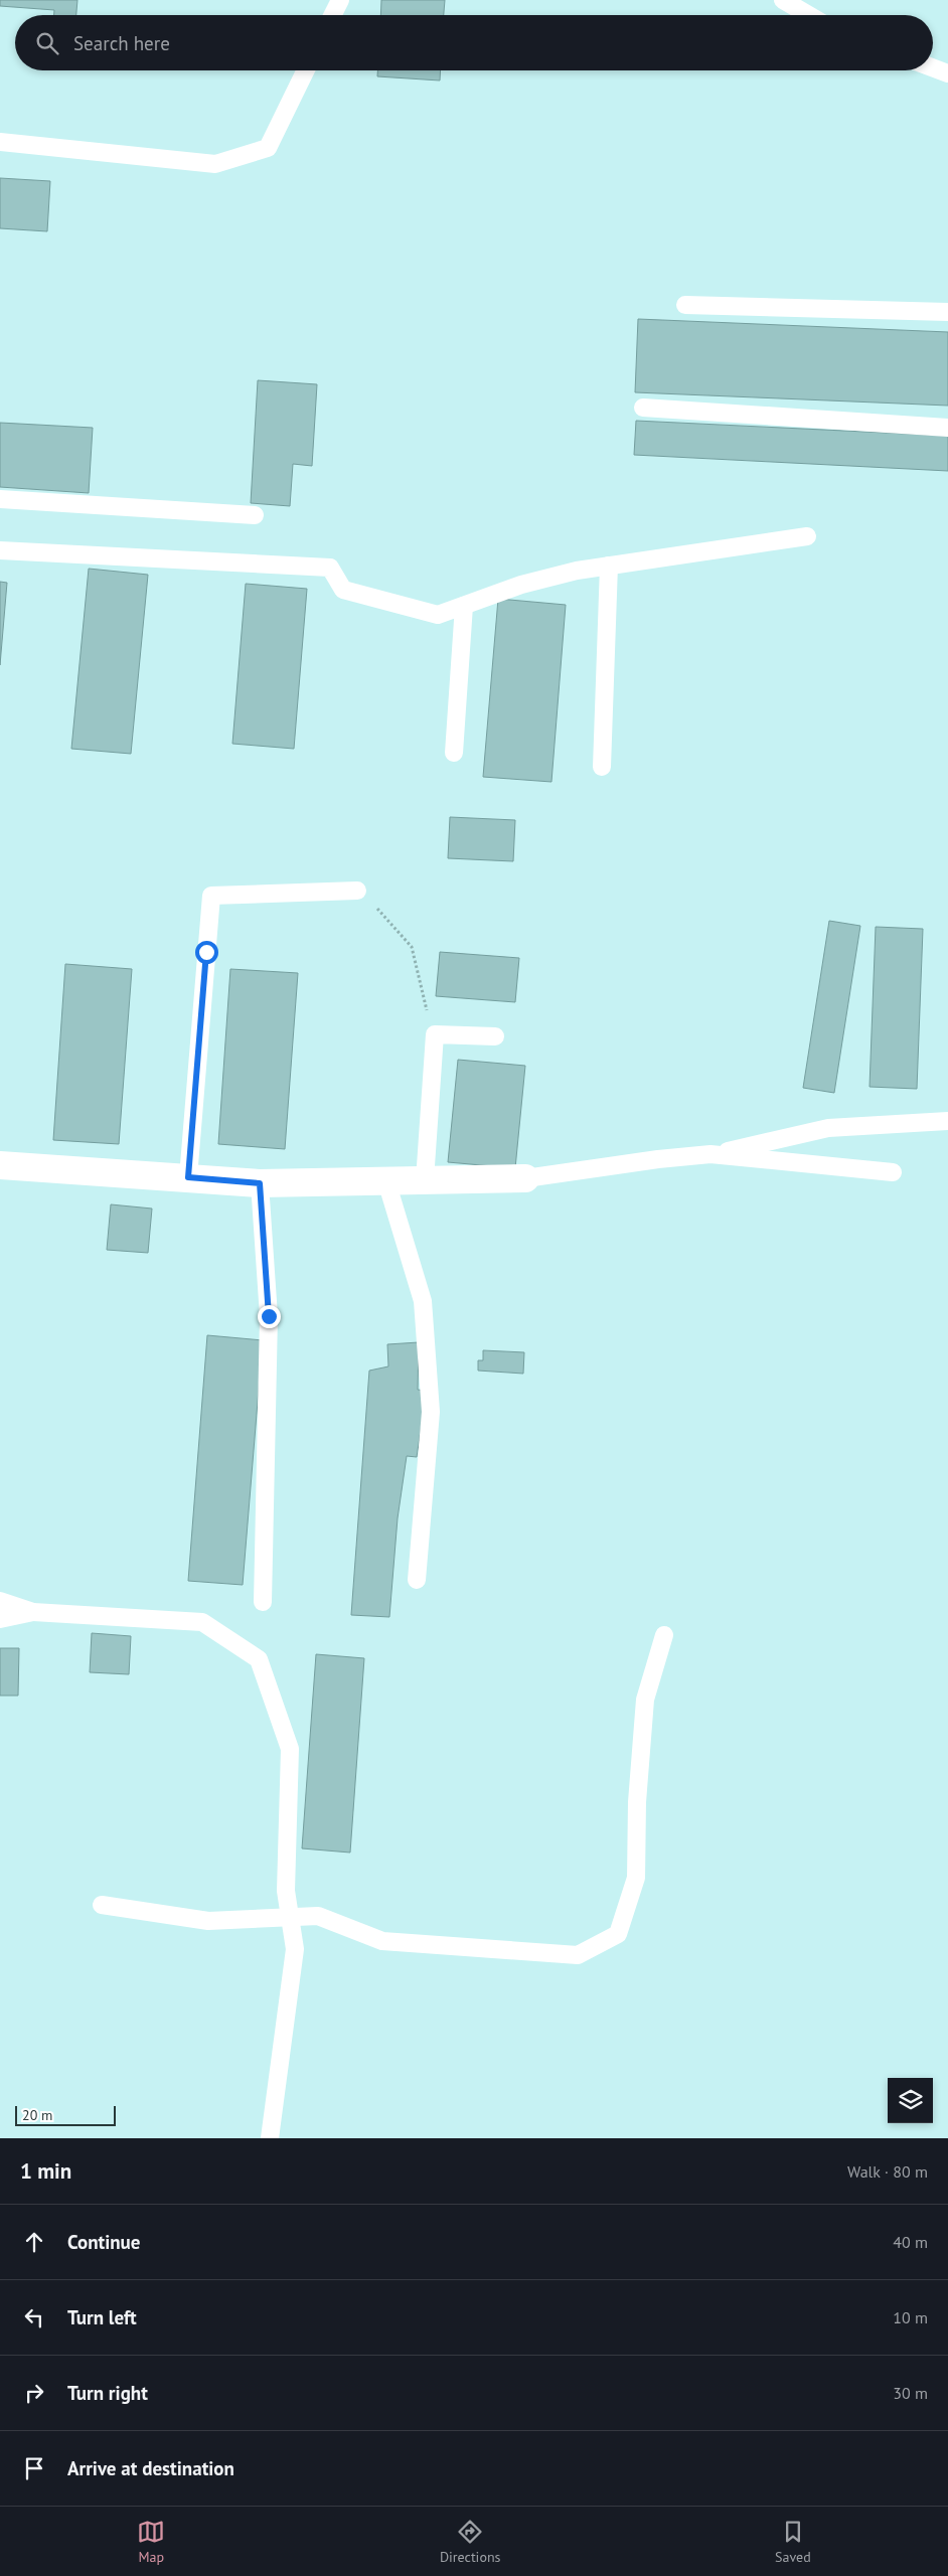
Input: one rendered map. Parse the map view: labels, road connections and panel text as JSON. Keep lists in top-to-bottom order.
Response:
{
  "scale_bar": "20 m",
  "page": {
    "search": "Search here",
    "scale": "20 m",
    "heading": ["1 min", "Walk · 80 m"],
    "list": [
      ["Continue", "40 m"],
      ["Turn left", "10 m"],
      ["Turn right", "30 m"],
      "Arrive at destination"
    ],
    "nav": ["Map", "Directions", "Saved"]
  }
}
